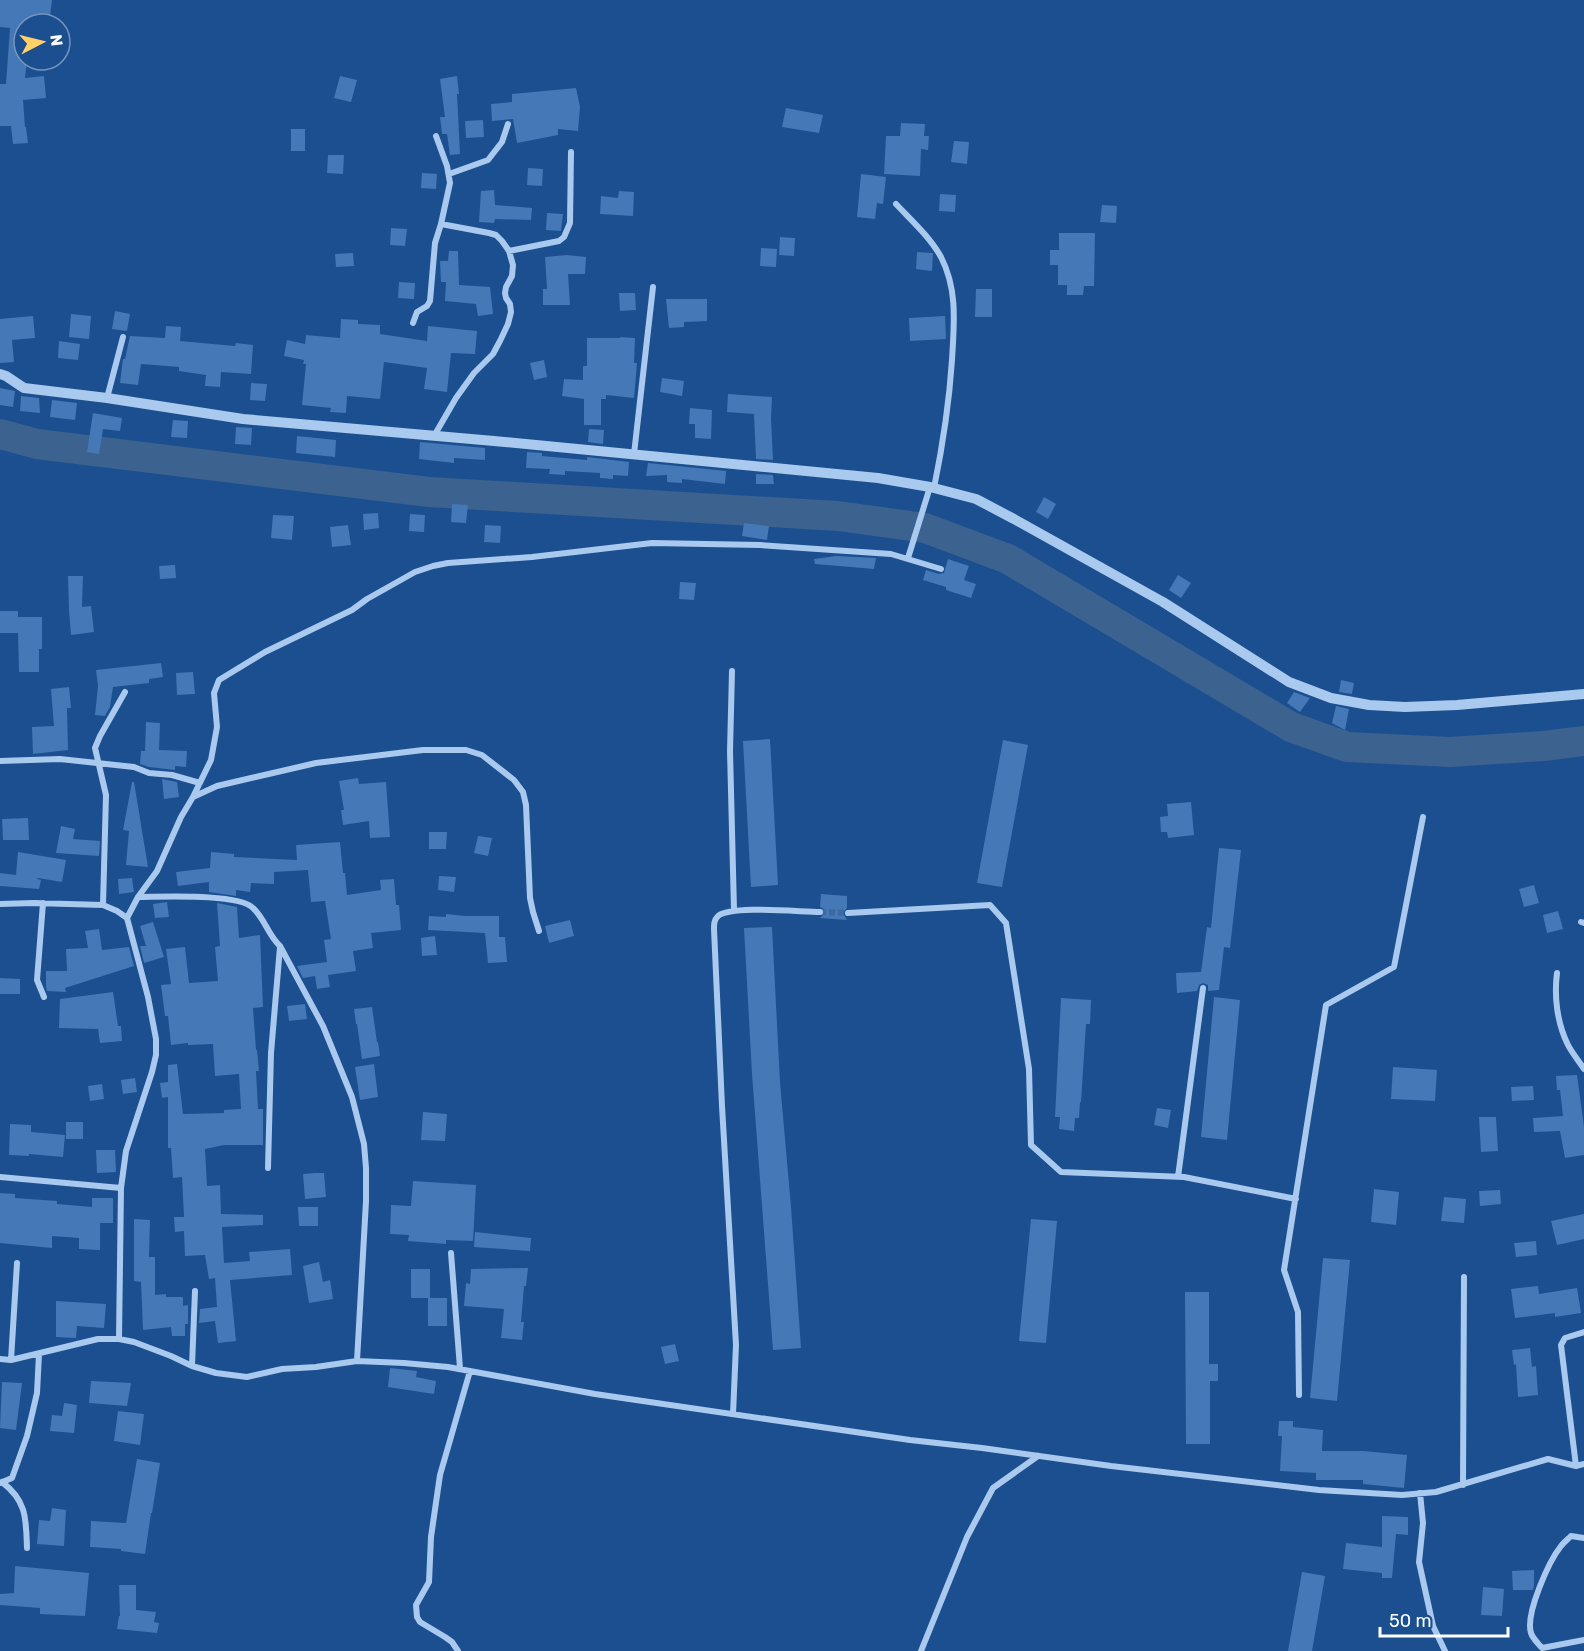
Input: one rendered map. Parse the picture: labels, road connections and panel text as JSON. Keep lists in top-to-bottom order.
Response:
{
  "scale_bar": "50 m",
  "north": "right"
}
